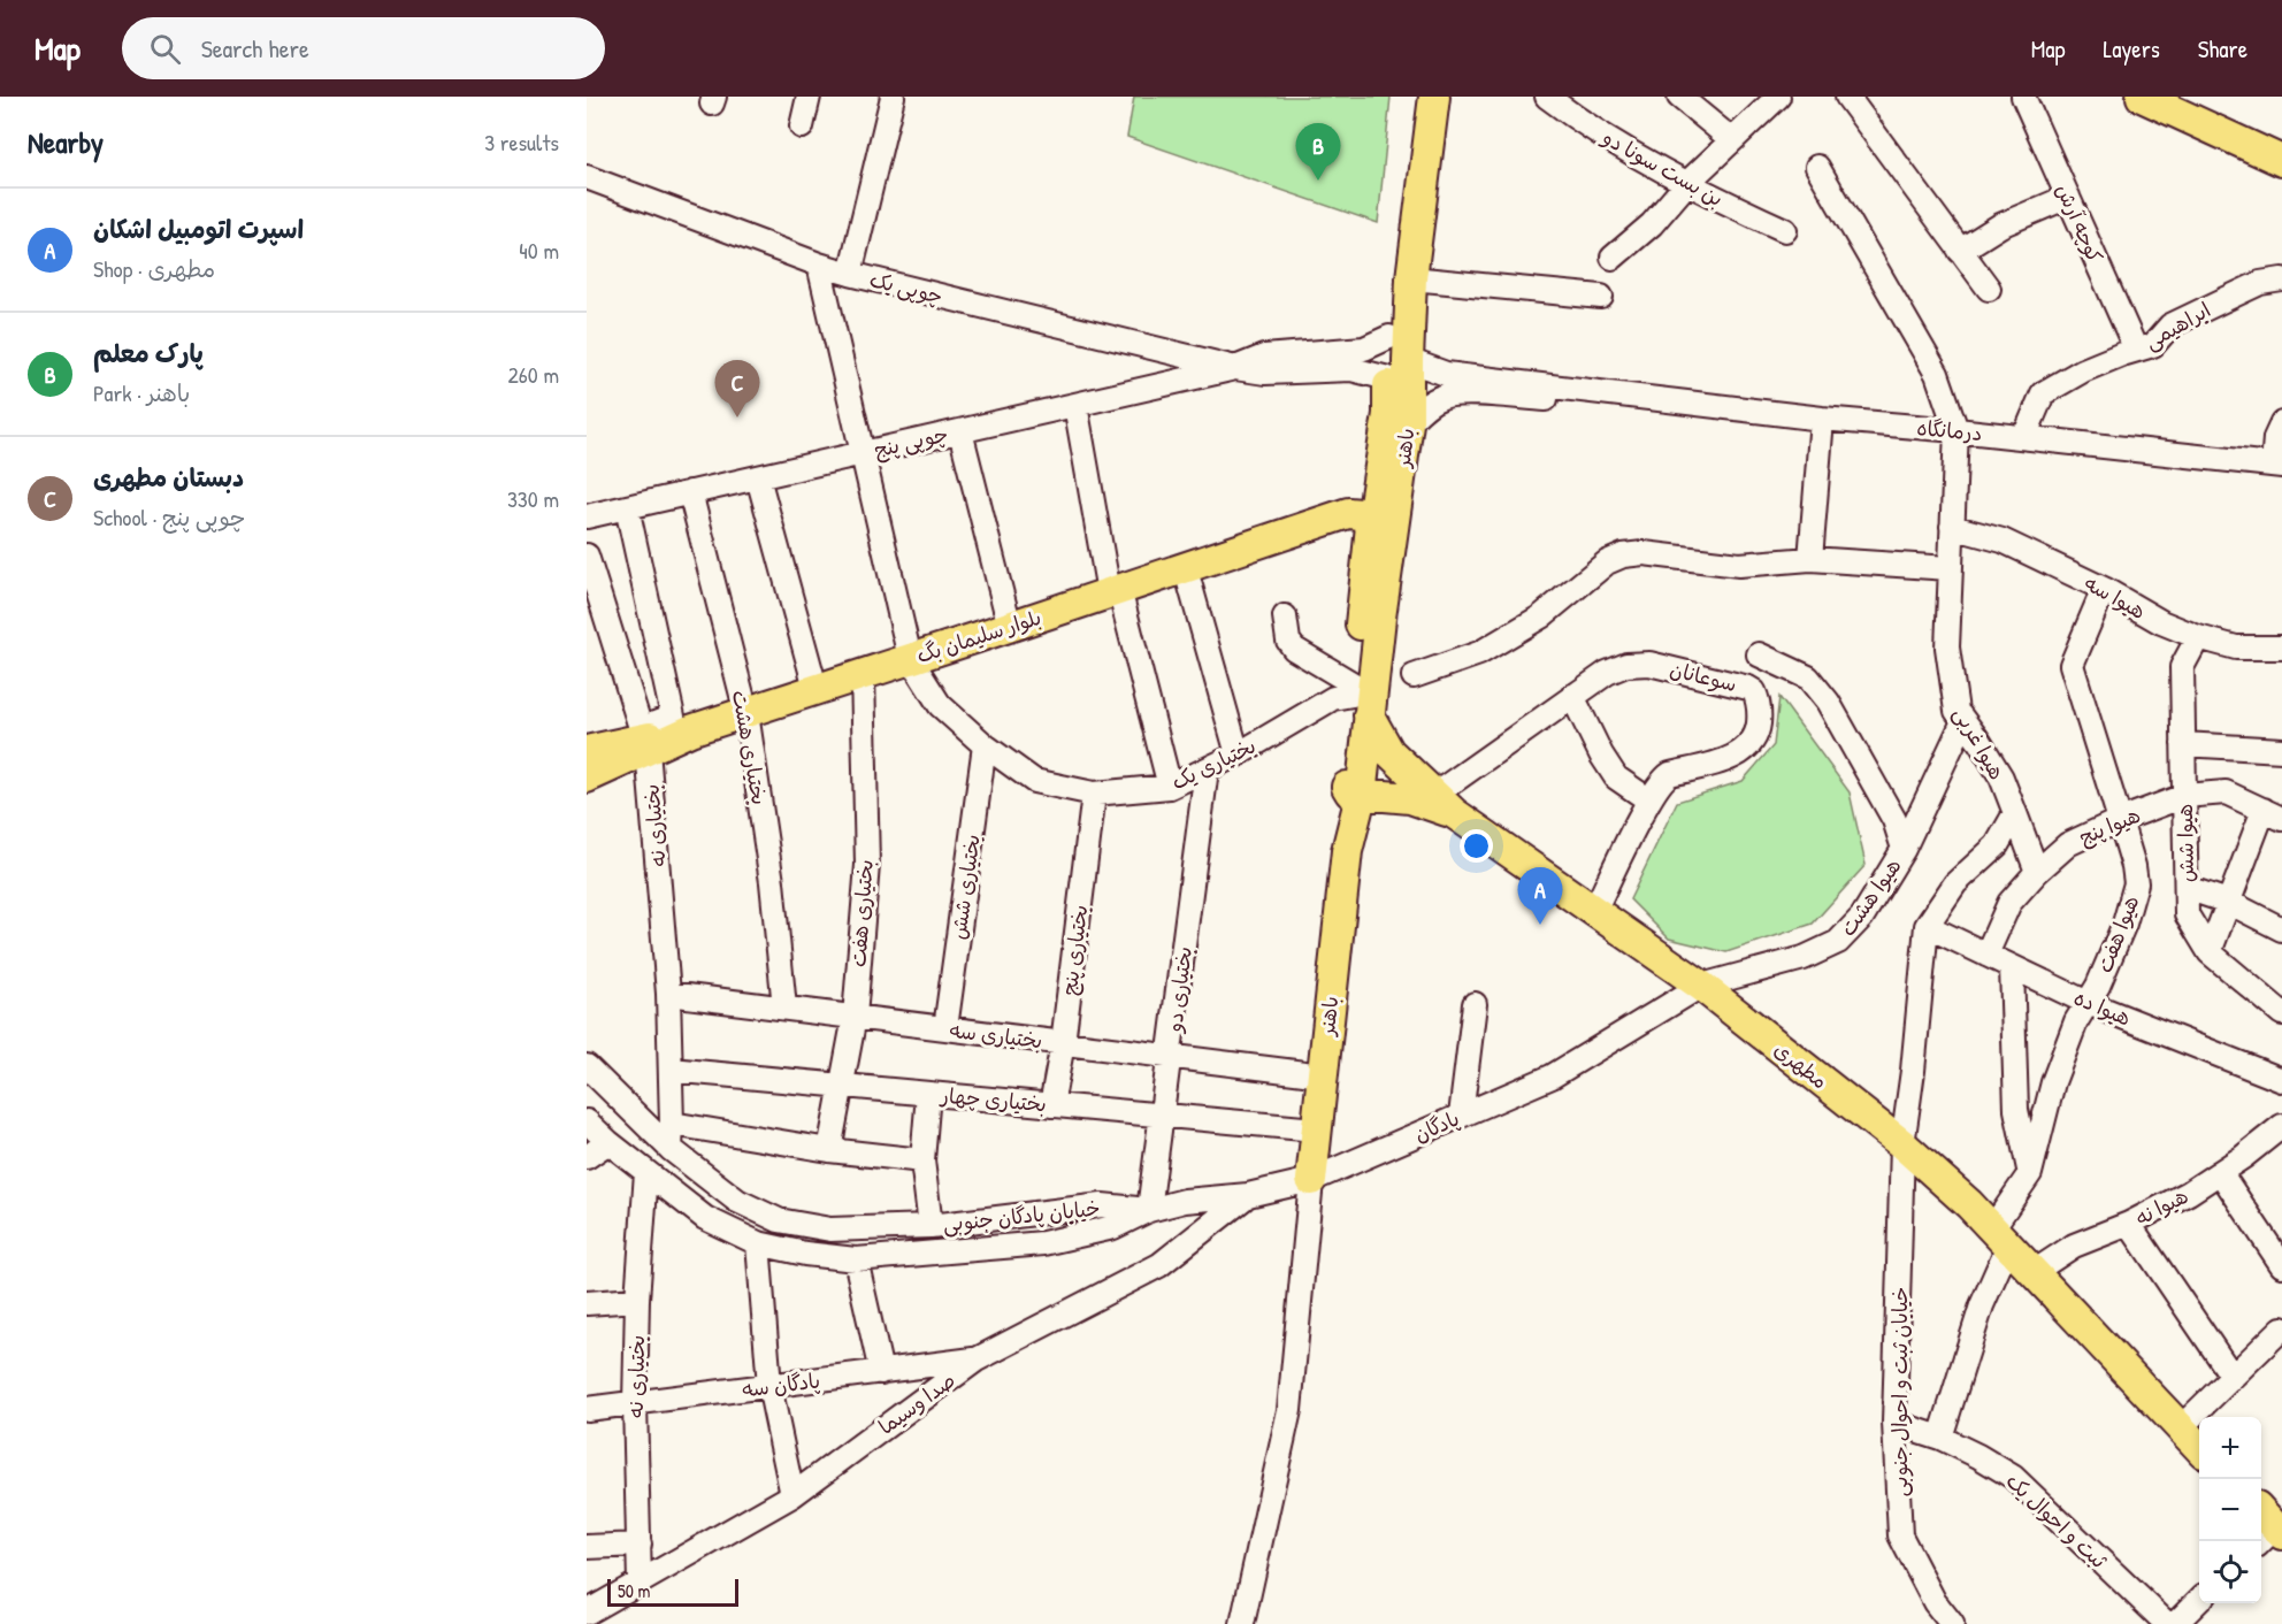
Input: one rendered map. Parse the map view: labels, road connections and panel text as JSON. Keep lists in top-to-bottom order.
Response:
{
  "streets": {
    "main road": ["باهنر", "بلوار سلیمان بگ", "مطهری"],
    "street": [
      "بن بست سونا دو",
      "کوچه آرش",
      "چوپی یک",
      "ابراهیمی",
      "درمانگاه",
      "چوپی پنج",
      "هیوا سه",
      "سوعانان",
      "هیوا غربی",
      "بختیاری هشت",
      "بختیاری یک",
      "بختیاری نه",
      "هیوا پنج",
      "هیوا شش",
      "بختیاری شش",
      "هیوا هشت",
      "بختیاری هفت",
      "هیوا هفت",
      "بختیاری پنج",
      "بختیاری دو",
      "هیوا ده",
      "بختیاری سه",
      "بختیاری چهار",
      "پادگان",
      "هیوا نه",
      "خیابان پادگان جنوبی",
      "پادگان سه",
      "خیابان ثبت و احوال جنوبی",
      "صدا وسیما",
      "ثبت و احوال یک"
    ]
  },
  "crossings": [
    ["کوچه آرش", "ابراهیمی"],
    ["چوپی یک", "درمانگاه"],
    ["چوپی یک", "چوپی پنج"],
    ["چوپی یک", "باهنر"],
    ["ابراهیمی", "درمانگاه"],
    ["درمانگاه", "باهنر"],
    ["درمانگاه", "هیوا غربی"],
    ["چوپی پنج", "بختیاری هشت"],
    ["باهنر", "بلوار سلیمان بگ"],
    ["باهنر", "بختیاری یک"],
    ["باهنر", "بختیاری سه"],
    ["باهنر", "مطهری"],
    ["باهنر", "بختیاری چهار"],
    ["باهنر", "پادگان"],
    ["هیوا سه", "هیوا غربی"],
    ["هیوا سه", "هیوا شش"],
    ["هیوا سه", "هیوا هفت"],
    ["بلوار سلیمان بگ", "بختیاری هشت"],
    ["بلوار سلیمان بگ", "بختیاری یک"],
    ["بلوار سلیمان بگ", "بختیاری نه"],
    ["بلوار سلیمان بگ", "بختیاری هفت"],
    ["سوعانان", "مطهری"],
    ["هیوا غربی", "هیوا پنج"],
    ["هیوا غربی", "هیوا هشت"],
    ["بختیاری هشت", "بختیاری سه"],
    ["بختیاری یک", "بختیاری شش"],
    ["بختیاری یک", "بختیاری پنج"],
    ["بختیاری یک", "بختیاری دو"],
    ["بختیاری یک", "مطهری"],
    ["بختیاری نه", "بختیاری سه"],
    ["بختیاری نه", "بختیاری چهار"],
    ["بختیاری نه", "خیابان پادگان جنوبی"],
    ["بختیاری نه", "پادگان سه"],
    ["بختیاری نه", "صدا وسیما"],
    ["هیوا پنج", "هیوا شش"],
    ["هیوا پنج", "هیوا هفت"],
    ["هیوا پنج", "هیوا ده"],
    ["بختیاری شش", "بختیاری سه"],
    ["هیوا هشت", "مطهری"],
    ["هیوا هشت", "پادگان"],
    ["بختیاری هفت", "بختیاری سه"],
    ["بختیاری هفت", "بختیاری چهار"],
    ["هیوا هفت", "هیوا ده"],
    ["هیوا هفت", "مطهری"],
    ["هیوا هفت", "ثبت و احوال یک"],
    ["بختیاری پنج", "بختیاری سه"],
    ["بختیاری پنج", "بختیاری چهار"],
    ["بختیاری دو", "بختیاری سه"],
    ["بختیاری دو", "بختیاری چهار"],
    ["بختیاری دو", "پادگان"],
    ["بختیاری دو", "خیابان پادگان جنوبی"],
    ["مطهری", "پادگان"],
    ["مطهری", "هیوا نه"],
    ["مطهری", "خیابان ثبت و احوال جنوبی"],
    ["پادگان", "خیابان پادگان جنوبی"],
    ["پادگان", "صدا وسیما"],
    ["پادگان سه", "صدا وسیما"],
    ["خیابان ثبت و احوال جنوبی", "ثبت و احوال یک"]
  ],
  "scale_bar": "50 m",
  "page": {
    "header": "Map",
    "search": "Search here",
    "nav": ["Map", "Layers", "Share"],
    "heading": ["Nearby", "3 results"],
    "pins": ["B", "C", "A"],
    "list": [
      {
        "mark": "A",
        "name": "اسپرت اتومبیل اشکان",
        "note": "Shop · مطهری",
        "value": "40 m"
      },
      {
        "mark": "B",
        "name": "پارک معلم",
        "note": "Park · باهنر",
        "value": "260 m"
      },
      {
        "mark": "C",
        "name": "دبستان مطهری",
        "note": "School · چوپی پنج",
        "value": "330 m"
      }
    ],
    "map_buttons": ["+", "−"],
    "scale": "50 m"
  }
}
